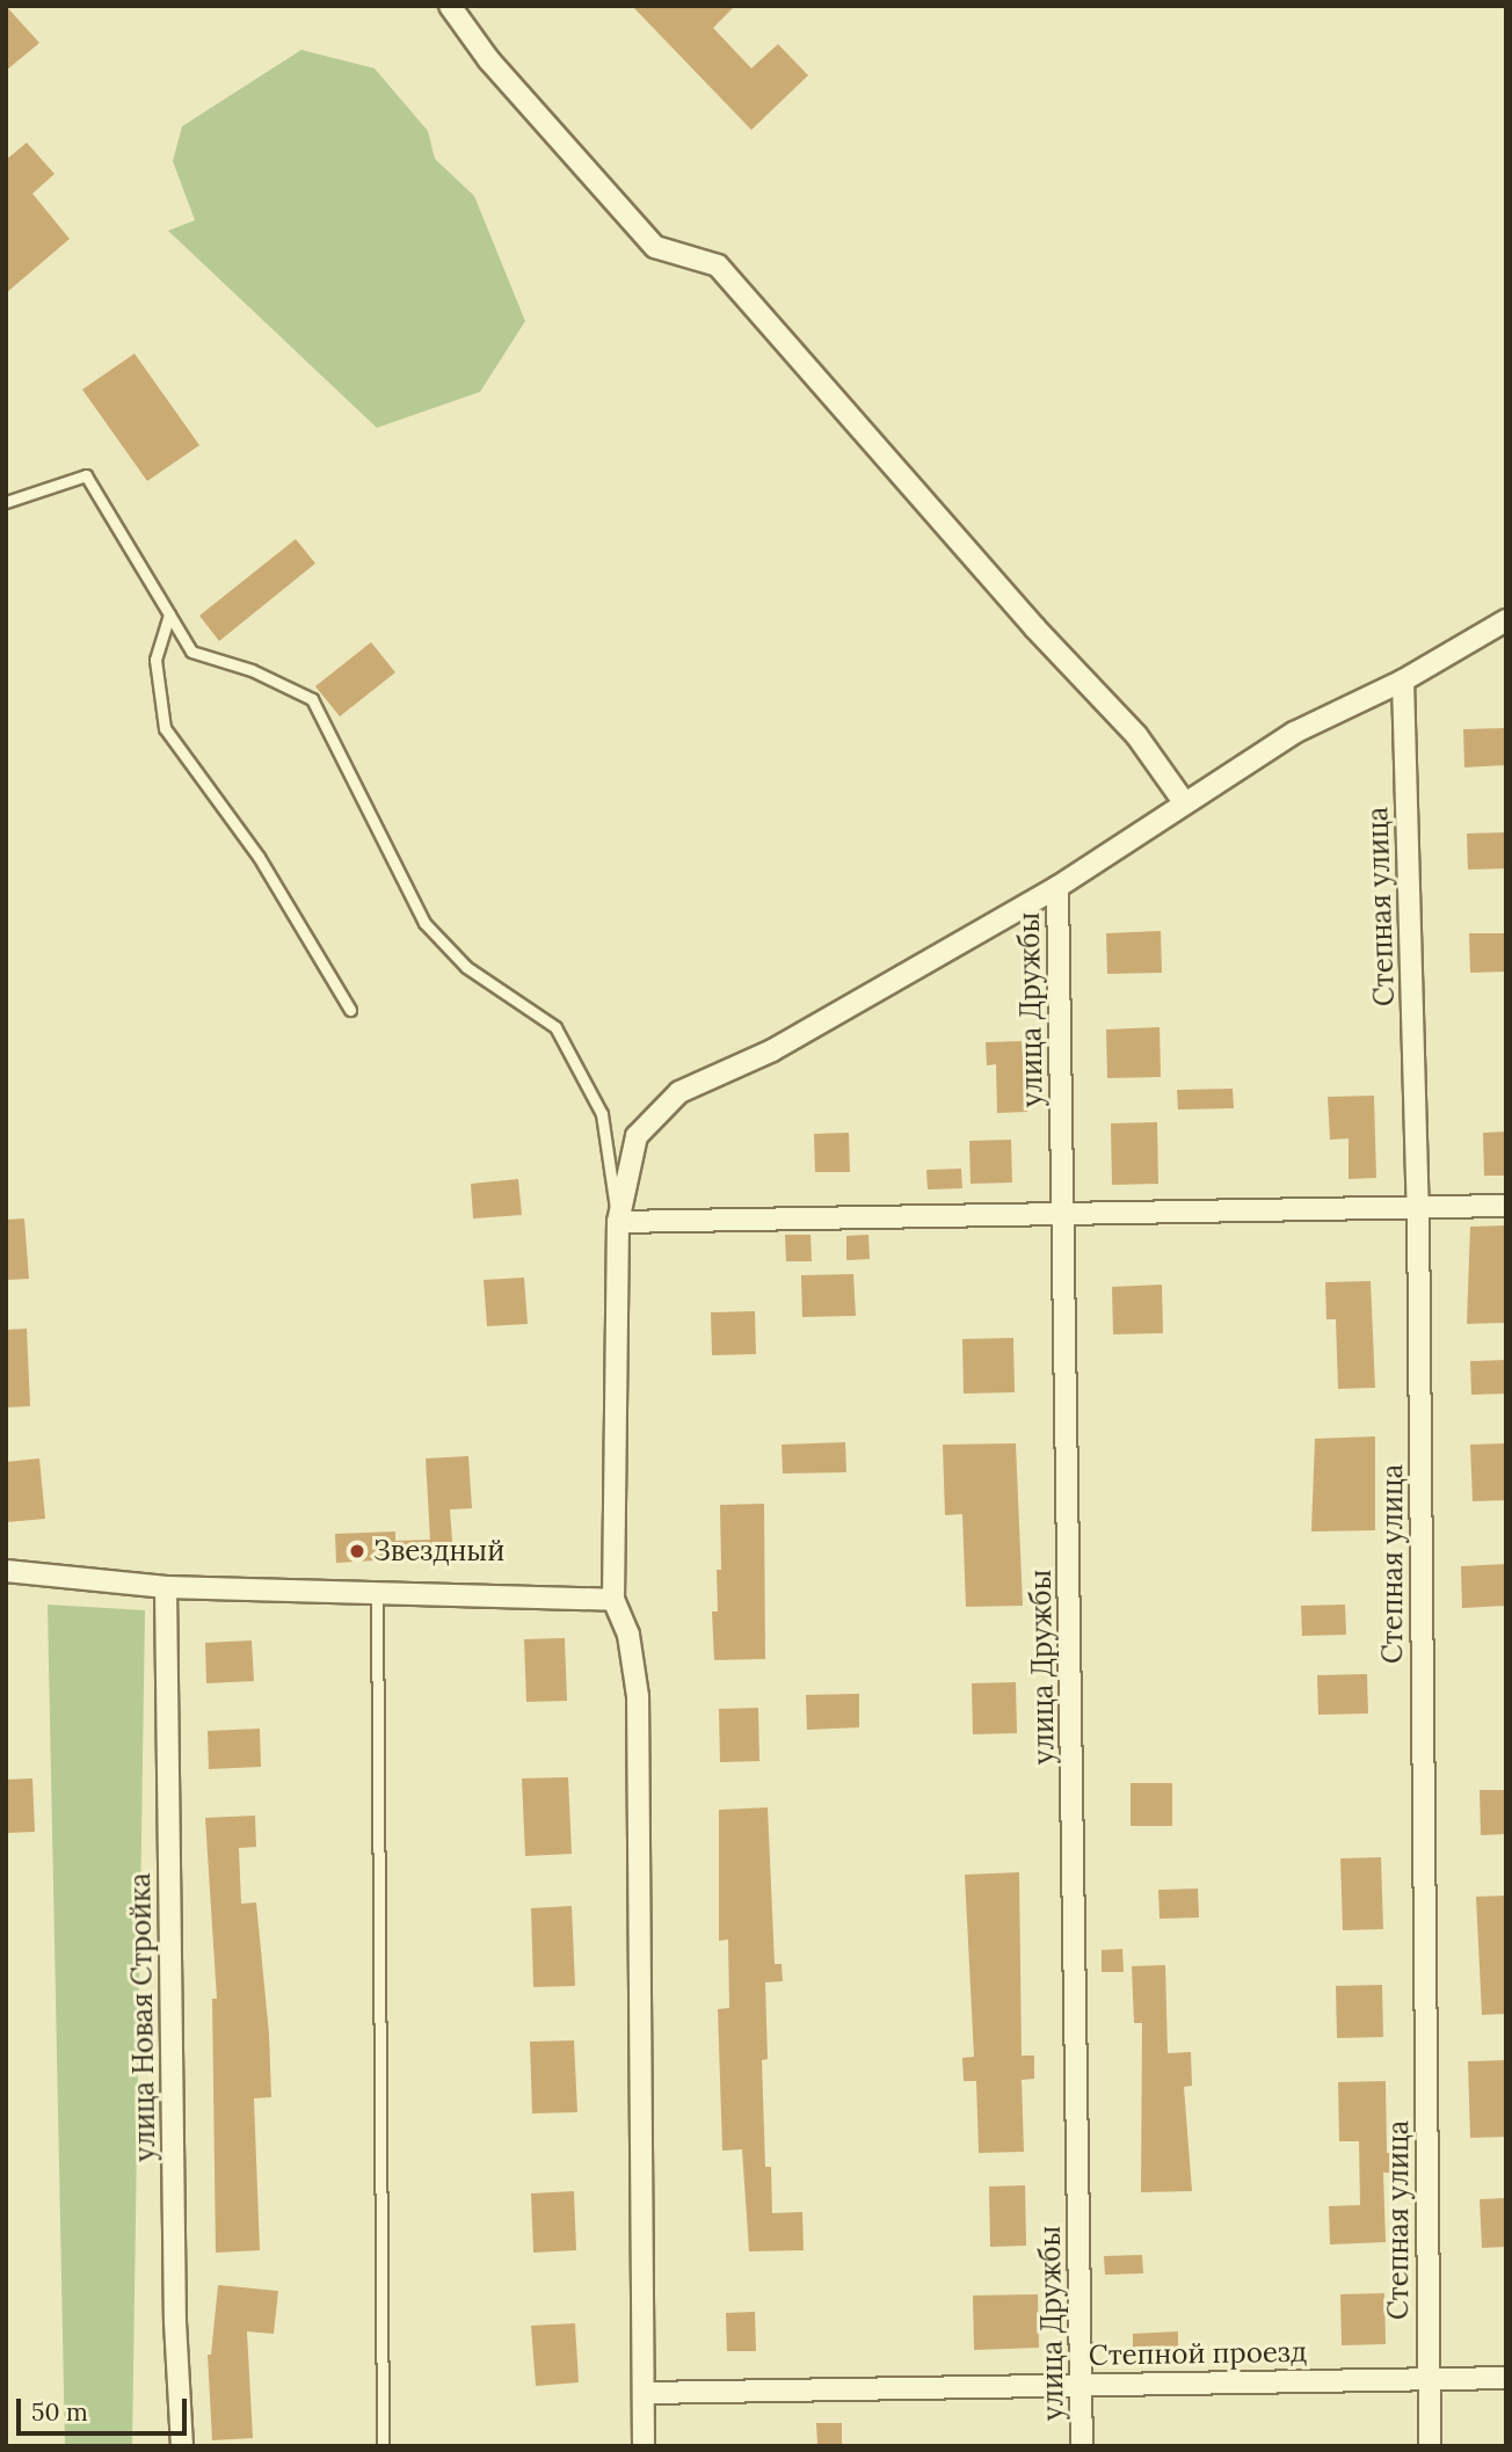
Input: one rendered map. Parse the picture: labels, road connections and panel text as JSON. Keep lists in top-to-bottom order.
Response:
{
  "streets": {
    "street": [
      "Степная улица",
      "улица Дружбы",
      "улица Новая Стройка",
      "Степной проезд"
    ]
  },
  "crossings": [
    ["Степная улица", "Степной проезд"],
    ["улица Дружбы", "Степной проезд"]
  ],
  "places": ["Звездный"],
  "scale_bar": "50 m"
}
